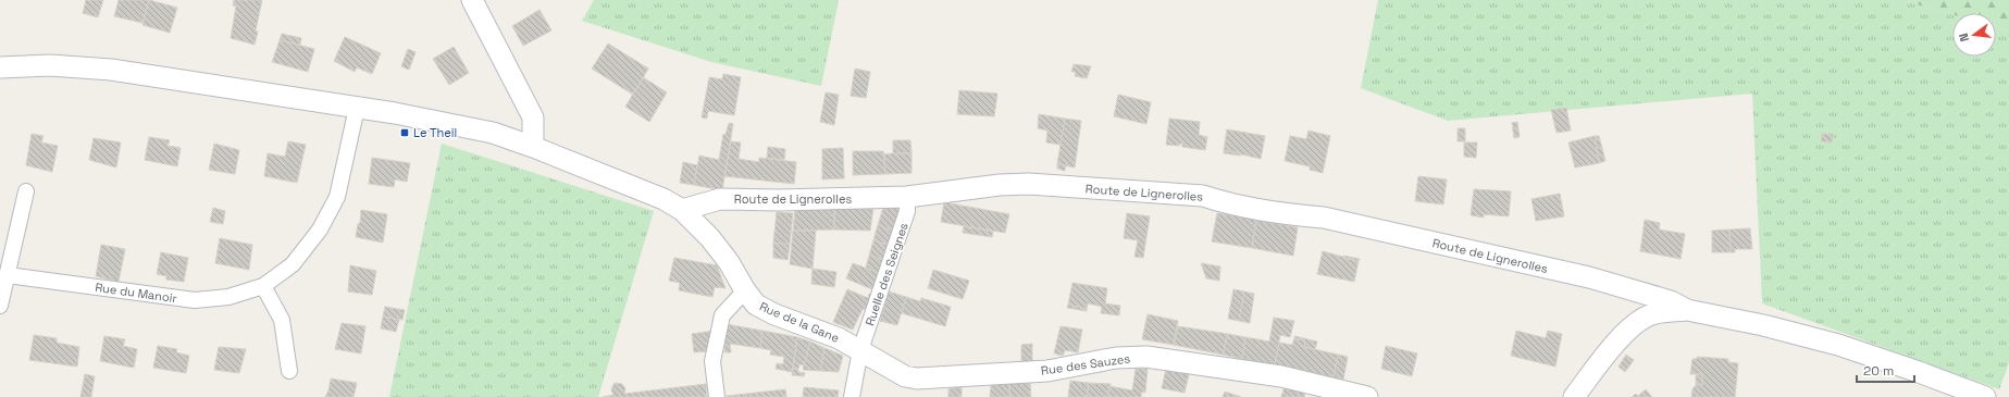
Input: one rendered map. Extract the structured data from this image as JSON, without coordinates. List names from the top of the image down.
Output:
{
  "streets": {
    "street": [
      "Route de Lignerolles",
      "Ruelle des Seignes",
      "Rue du Manoir",
      "Rue de la Gane",
      "Rue des Sauzes"
    ]
  },
  "crossings": [
    ["Route de Lignerolles", "Ruelle des Seignes"],
    ["Route de Lignerolles", "Rue de la Gane"],
    ["Ruelle des Seignes", "Rue de la Gane"],
    ["Ruelle des Seignes", "Rue des Sauzes"],
    ["Rue du Manoir", "Rue de la Gane"],
    ["Rue de la Gane", "Rue des Sauzes"]
  ],
  "places": {
    "transit": ["Le Theil"]
  },
  "scale_bar": "20 m",
  "north": "left"
}
